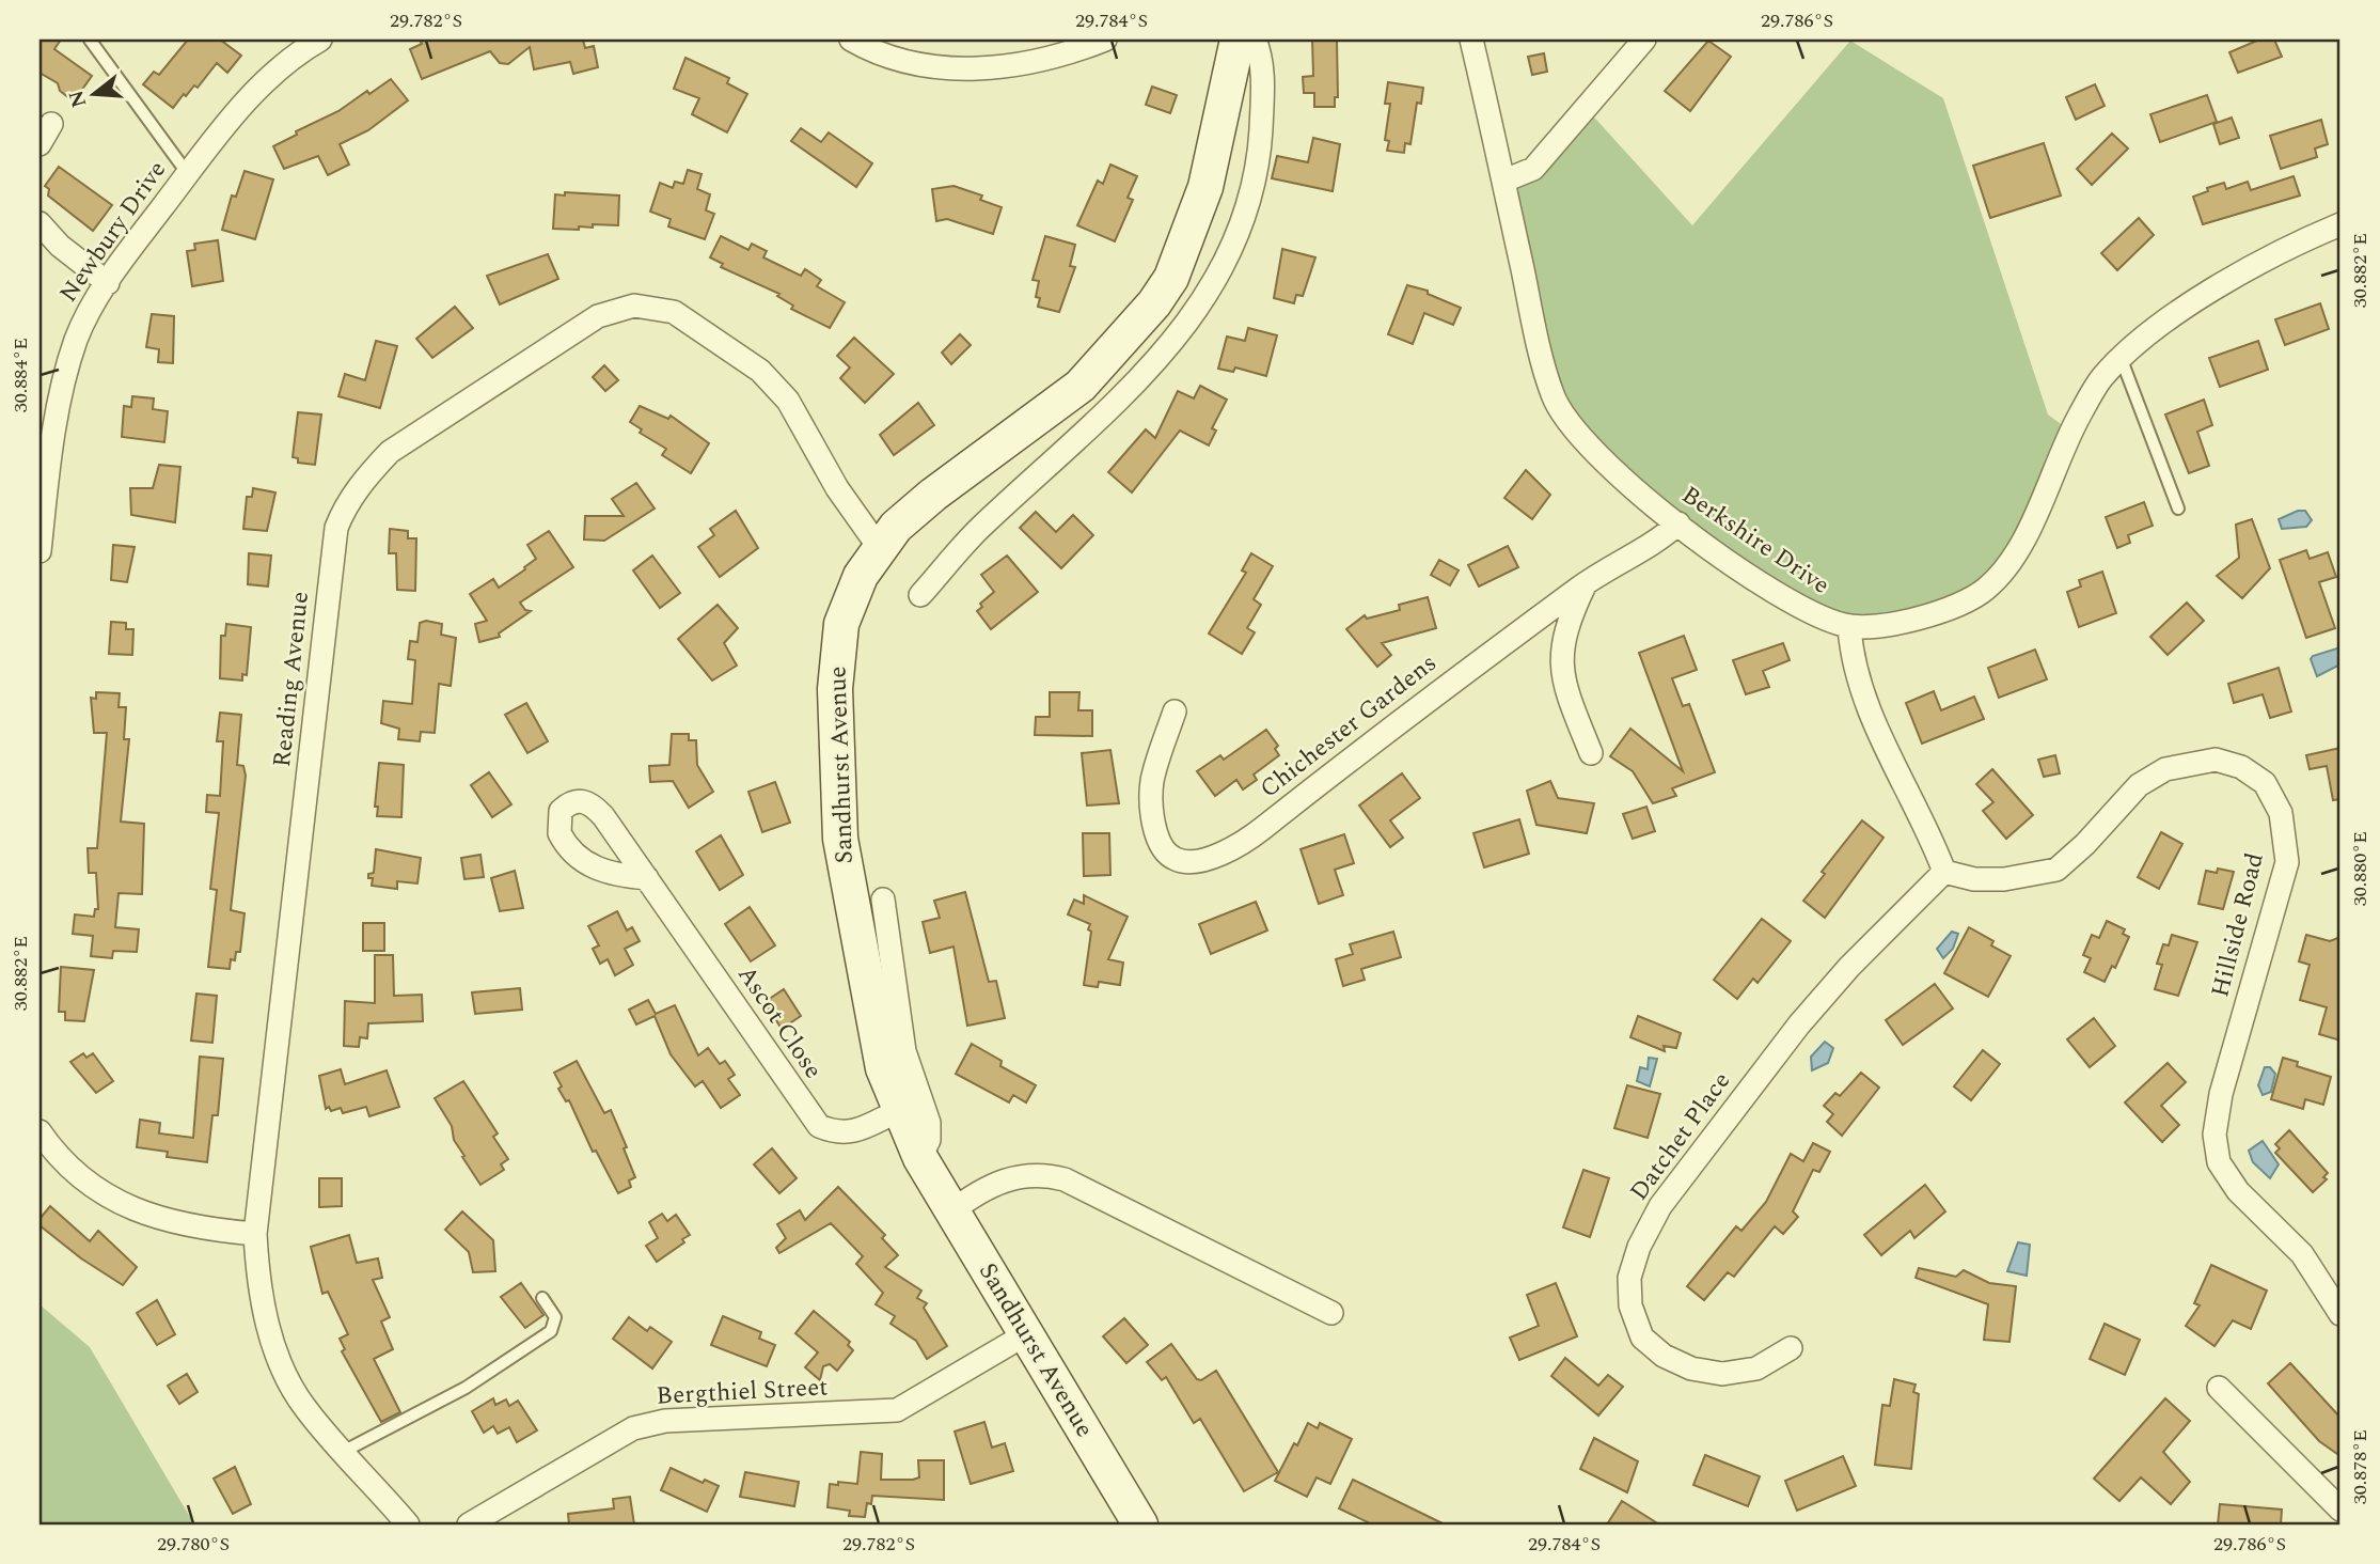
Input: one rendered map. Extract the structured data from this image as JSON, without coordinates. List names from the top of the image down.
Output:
{
  "streets": {
    "street": [
      "Newbury Drive",
      "Berkshire Drive",
      "Reading Avenue",
      "Chichester Gardens",
      "Sandhurst Avenue",
      "Hillside Road",
      "Ascot Close",
      "Datchet Place",
      "Bergthiel Street"
    ]
  },
  "crossings": [
    ["Berkshire Drive", "Chichester Gardens"],
    ["Reading Avenue", "Sandhurst Avenue"],
    ["Sandhurst Avenue", "Ascot Close"],
    ["Sandhurst Avenue", "Bergthiel Street"],
    ["Hillside Road", "Datchet Place"]
  ],
  "north": "left",
  "coordinates": [
    "29.782°S",
    "29.784°S",
    "29.786°S",
    "30.882°E",
    "30.884°E",
    "30.880°E",
    "30.878°E",
    "29.780°S"
  ]
}
